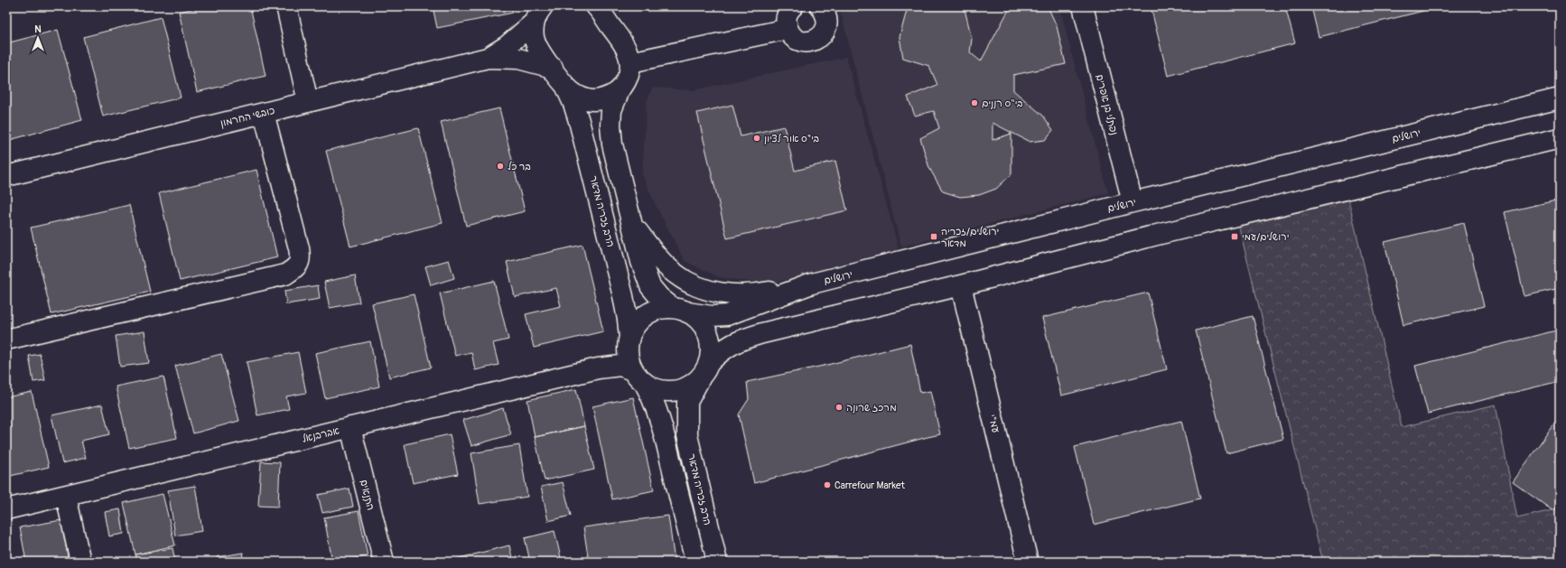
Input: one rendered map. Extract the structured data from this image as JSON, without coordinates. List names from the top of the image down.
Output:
{
  "streets": {
    "street": [
      "נפתלי בן אפרים",
      "כובשי החרמון",
      "ירושלים",
      "הרב זכריה מדאר",
      "עמ\"י",
      "אברבנאל",
      "התנאים"
    ]
  },
  "crossings": [
    ["נפתלי בן אפרים", "ירושלים"],
    ["ירושלים", "הרב זכריה מדאר"],
    ["ירושלים", "אברבנאל"],
    ["הרב זכריה מדאר", "אברבנאל"],
    ["אברבנאל", "התנאים"]
  ],
  "places": {
    "other": [
      "בי\"ס רננים",
      "בי\"ס אור לציון",
      "בר כל",
      "מרכז שרונה",
      "Carrefour Market"
    ],
    "transit": ["ירושלים/זכריה מדאר", "ירושלים/עמי"]
  },
  "north": "top"
}
